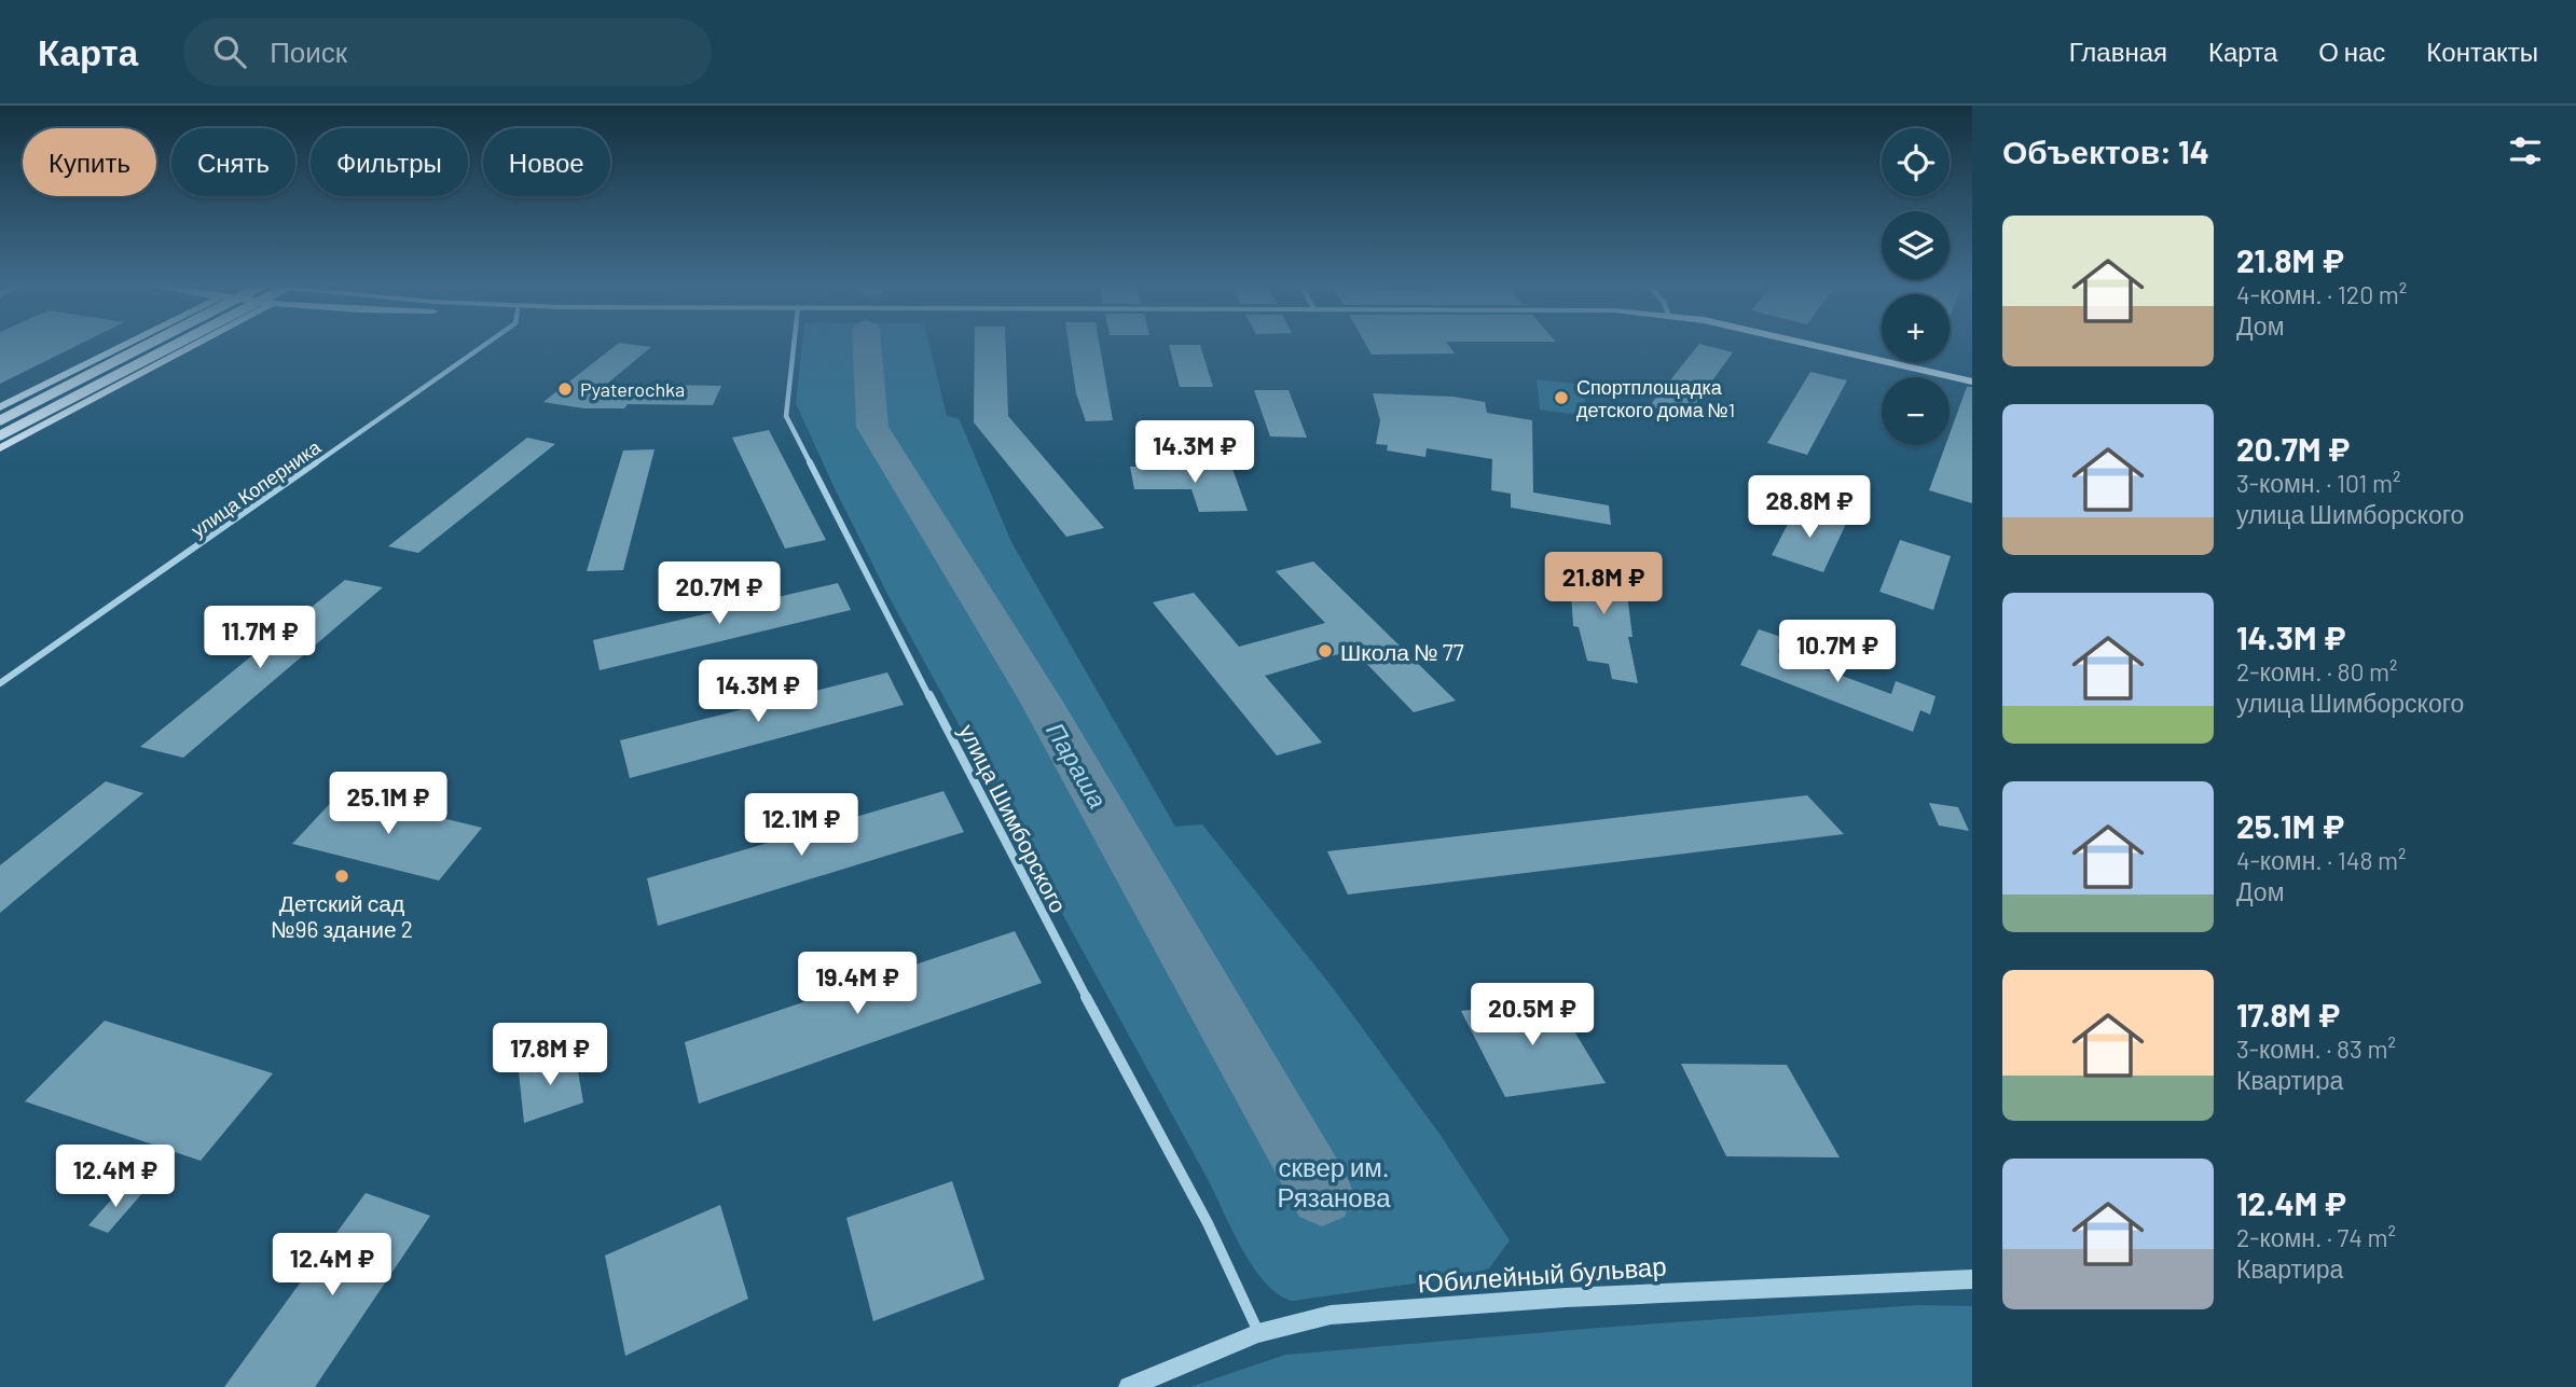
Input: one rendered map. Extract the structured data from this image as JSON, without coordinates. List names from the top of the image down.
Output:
{
  "streets": {
    "street": ["улица Коперника", "улица Шимборского", "Юбилейный бульвар"]
  },
  "crossings": [
    ["улица Шимборского", "Юбилейный бульвар"]
  ],
  "water": ["Параша"],
  "parks": ["сквер им. Рязанова"],
  "places": [
    "Pyaterochka",
    "Спортплощадка детского дома №1",
    "Школа № 77",
    "Детский сад №96 здание 2"
  ],
  "page": {
    "header": "Карта",
    "search": "Поиск",
    "nav": [
      "Главная",
      "Карта",
      "О нас",
      "Контакты"
    ],
    "heading": "Объектов: 14",
    "map_buttons": ["+", "−"],
    "chip": [
      "Купить",
      "Снять",
      "Фильтры",
      "Новое"
    ],
    "list": [
      {
        "name": "21.8M ₽",
        "note": "4-комн. · 120 m² · Дом"
      },
      {
        "name": "20.7M ₽",
        "note": "3-комн. · 101 m² · улица Шимборского"
      },
      {
        "name": "14.3M ₽",
        "note": "2-комн. · 80 m² · улица Шимборского"
      },
      {
        "name": "25.1M ₽",
        "note": "4-комн. · 148 m² · Дом"
      },
      {
        "name": "17.8M ₽",
        "note": "3-комн. · 83 m² · Квартира"
      },
      {
        "name": "12.4M ₽",
        "note": "2-комн. · 74 m² · Квартира"
      }
    ],
    "price": [
      "14.3M ₽",
      "28.8M ₽",
      "21.8M ₽",
      "20.7M ₽",
      "11.7M ₽",
      "10.7M ₽",
      "14.3M ₽",
      "25.1M ₽",
      "12.1M ₽",
      "19.4M ₽",
      "20.5M ₽",
      "17.8M ₽",
      "12.4M ₽",
      "12.4M ₽"
    ]
  }
}
